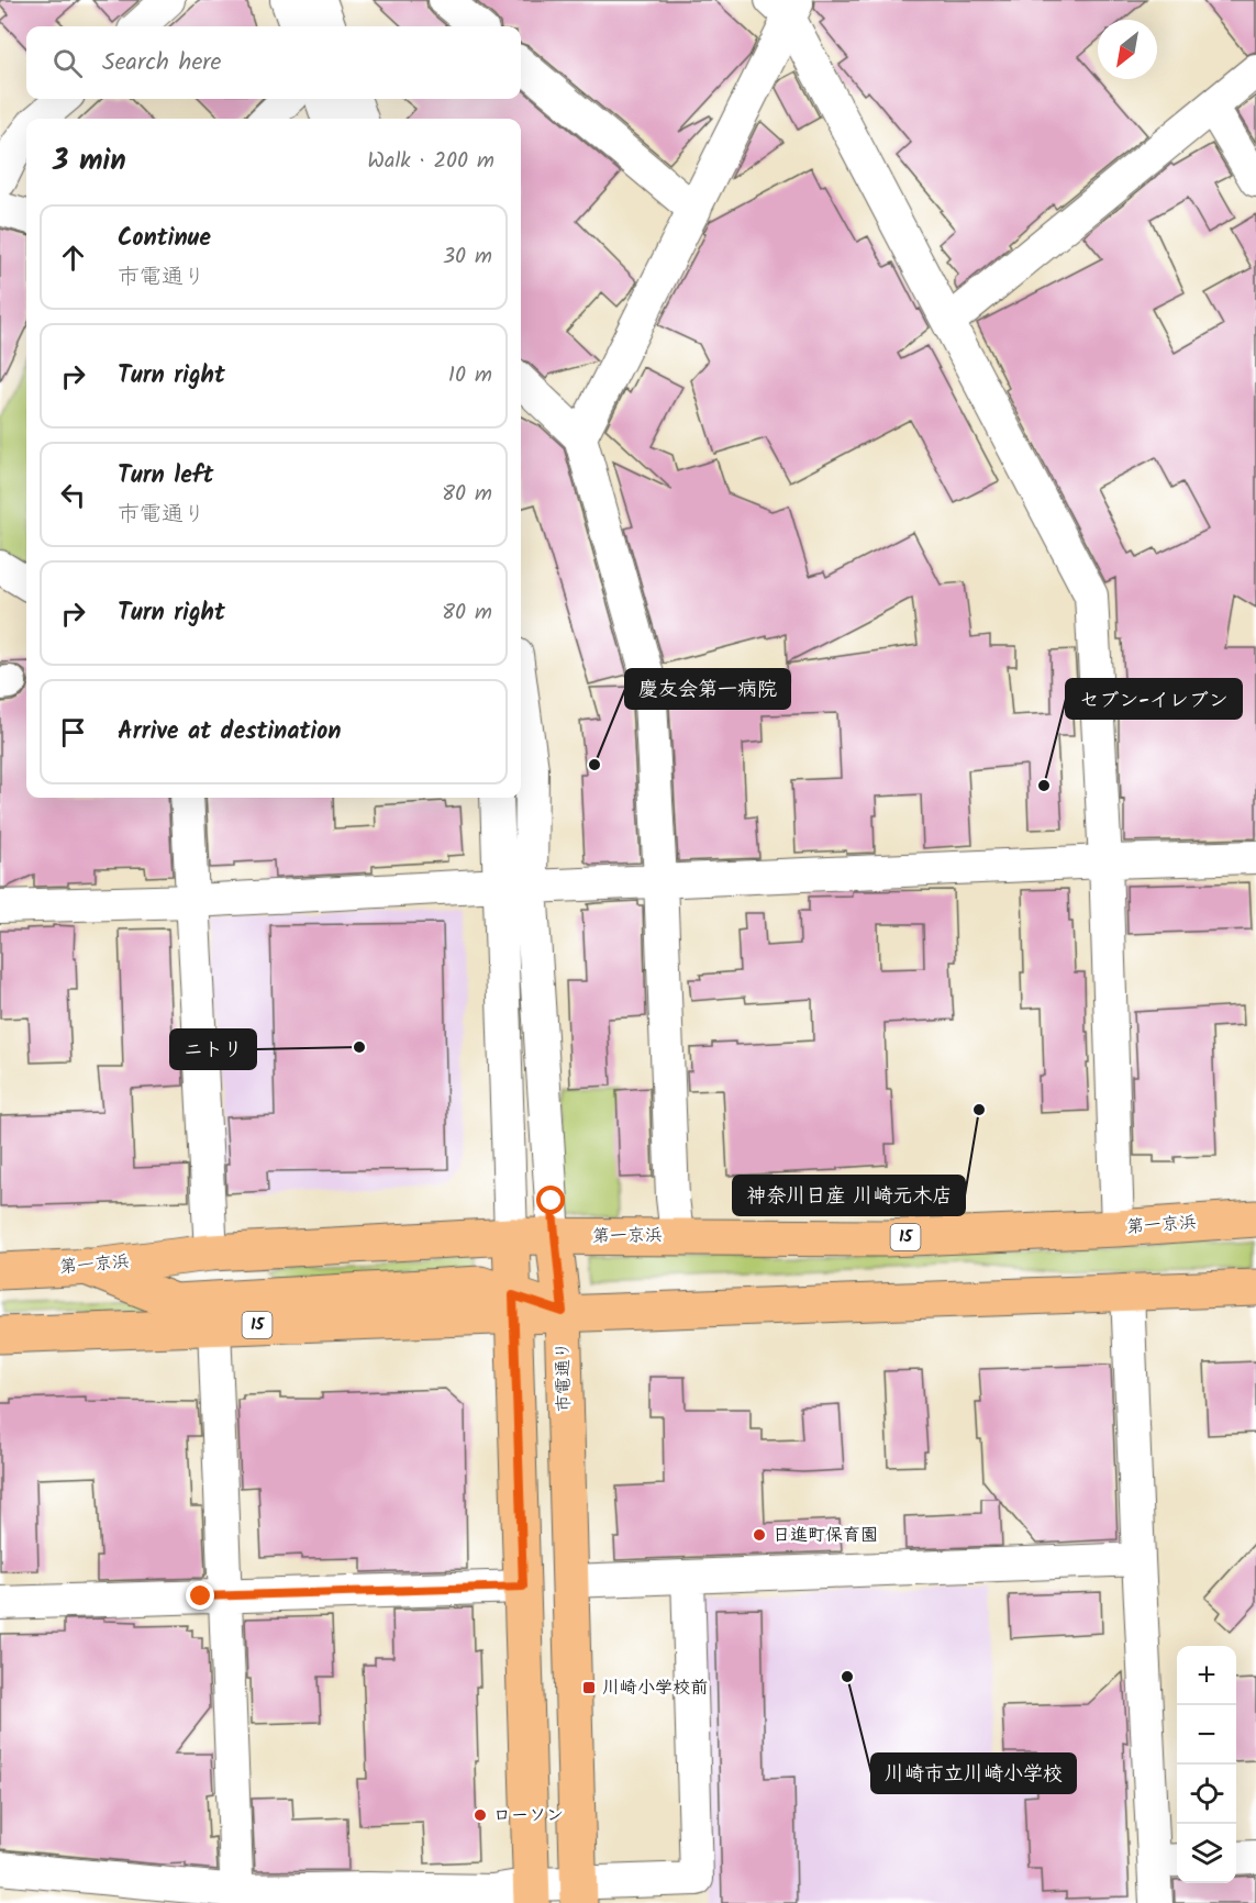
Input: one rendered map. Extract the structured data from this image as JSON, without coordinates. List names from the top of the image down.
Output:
{
  "streets": {
    "main road": ["第一京浜", "15", "市電通り"]
  },
  "crossings": [
    ["第一京浜", "市電通り"],
    ["15", "市電通り"]
  ],
  "places": {
    "other": [
      "慶友会第一病院",
      "セブン-イレブン",
      "ニトリ",
      "神奈川日産 川崎元木店",
      "日進町保育園",
      "川崎市立川崎小学校",
      "ローソン"
    ],
    "transit": ["川崎小学校前"]
  },
  "north": "bottom left",
  "page": {
    "search": "Search here",
    "heading": ["3 min", "Walk · 200 m"],
    "list": [
      ["Continue", "市電通り", "30 m"],
      ["Turn right", "10 m"],
      ["Turn left", "市電通り", "80 m"],
      ["Turn right", "80 m"],
      "Arrive at destination"
    ],
    "map_buttons": ["+", "−"]
  }
}
